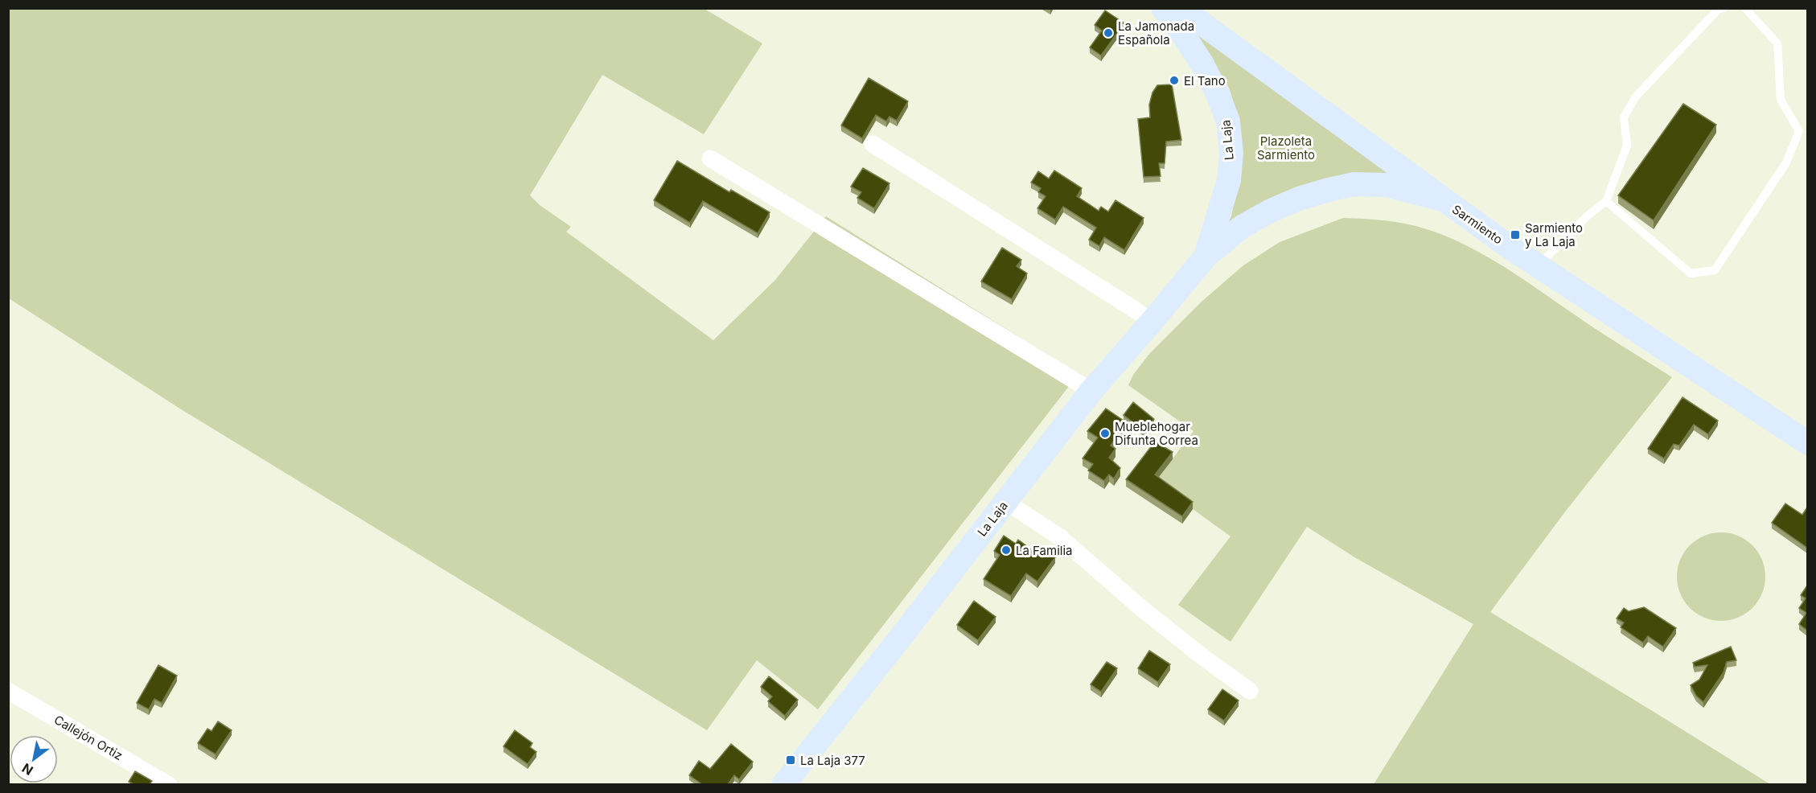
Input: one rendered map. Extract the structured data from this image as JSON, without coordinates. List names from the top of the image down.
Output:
{
  "streets": {
    "main road": ["La Laja", "Sarmiento"],
    "street": ["Callejón Ortiz"]
  },
  "crossings": [
    ["La Laja", "Sarmiento"]
  ],
  "parks": ["Plazoleta Sarmiento"],
  "places": {
    "other": [
      "La Jamonada Española",
      "El Tano",
      "Mueblehogar Difunta Correa",
      "La Familia"
    ],
    "transit": ["Sarmiento y La Laja", "La Laja 377"]
  },
  "north": "bottom left"
}
